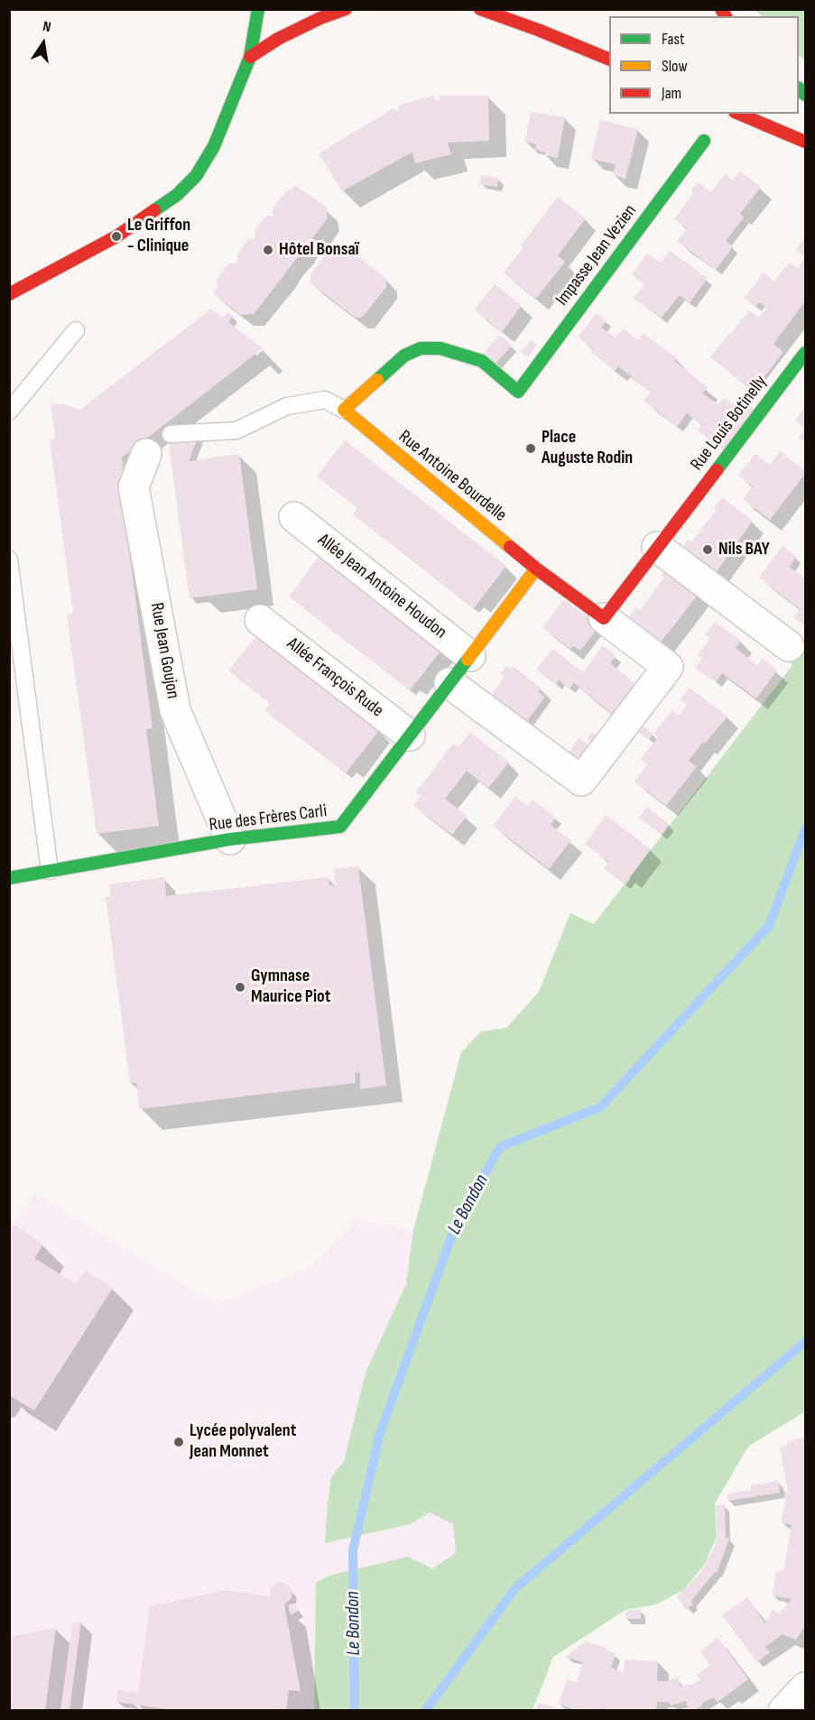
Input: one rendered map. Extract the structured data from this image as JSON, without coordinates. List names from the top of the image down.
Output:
{
  "streets": {
    "main road": [
      "Impasse Jean Vezien",
      "Rue Louis Botinelly",
      "Rue Antoine Bourdelle",
      "Rue des Frères Carli"
    ],
    "street": ["Allée Jean Antoine Houdon", "Rue Jean Goujon", "Allée François Rude"]
  },
  "crossings": [
    ["Impasse Jean Vezien", "Rue Antoine Bourdelle"],
    ["Rue Antoine Bourdelle", "Rue des Frères Carli"],
    ["Allée Jean Antoine Houdon", "Rue des Frères Carli"],
    ["Rue Jean Goujon", "Rue des Frères Carli"],
    ["Allée François Rude", "Rue des Frères Carli"]
  ],
  "water": ["Le Bondon"],
  "places": [
    "Le Griffon - Clinique",
    "Hôtel Bonsaï",
    "Place Auguste Rodin",
    "Nils BAY",
    "Gymnase Maurice Piot",
    "Lycée polyvalent Jean Monnet"
  ],
  "legend": ["Fast", "Slow", "Jam"],
  "north": "top"
}
